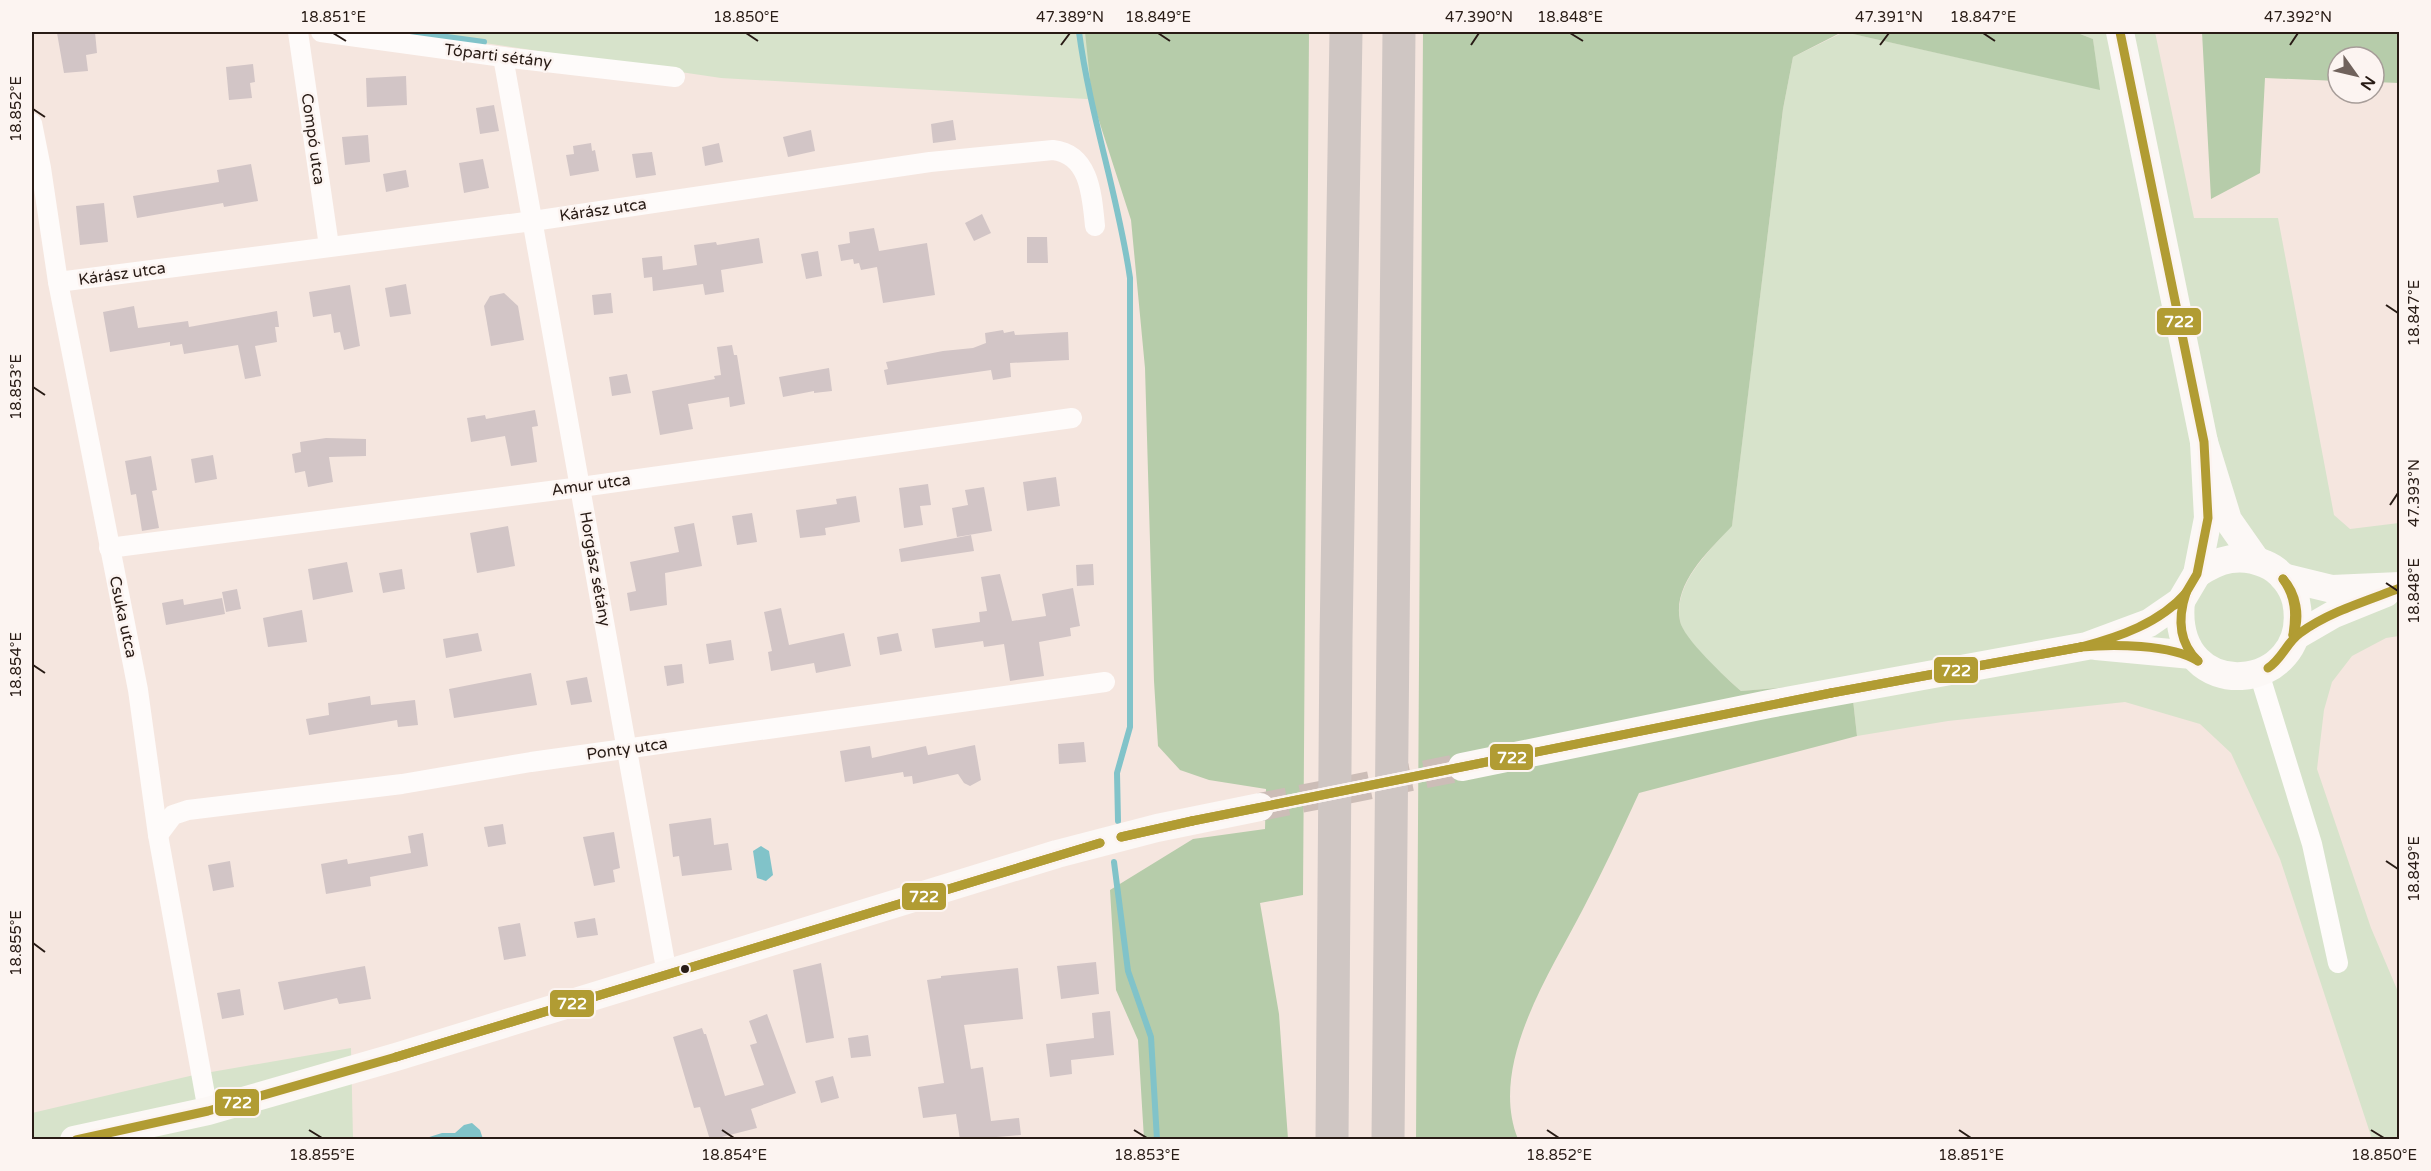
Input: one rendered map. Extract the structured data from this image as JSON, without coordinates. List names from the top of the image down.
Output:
{
  "streets": {
    "street": [
      "Tóparti sétány",
      "Compó utca",
      "Kárász utca",
      "Amur utca",
      "Horgász sétány",
      "Csuka utca",
      "Ponty utca"
    ]
  },
  "crossings": [
    ["Tóparti sétány", "Horgász sétány"],
    ["Compó utca", "Kárász utca"],
    ["Kárász utca", "Horgász sétány"],
    ["Kárász utca", "Csuka utca"],
    ["Amur utca", "Horgász sétány"],
    ["Amur utca", "Csuka utca"],
    ["Horgász sétány", "Ponty utca"],
    ["Csuka utca", "Ponty utca"]
  ],
  "lines": ["transit line 722"],
  "north": "bottom right",
  "coordinates": [
    "18.851°E",
    "18.850°E",
    "47.389°N",
    "18.849°E",
    "47.390°N",
    "18.848°E",
    "47.391°N",
    "18.847°E",
    "47.392°N",
    "18.852°E",
    "18.853°E",
    "47.393°N",
    "18.854°E",
    "18.855°E"
  ]
}
